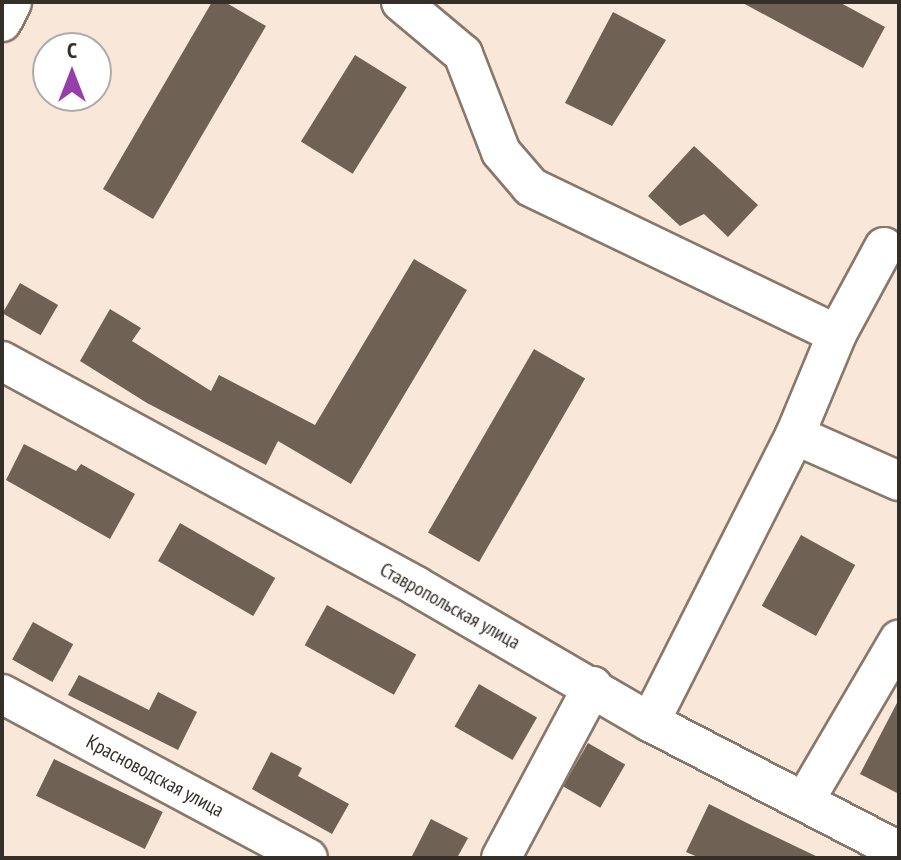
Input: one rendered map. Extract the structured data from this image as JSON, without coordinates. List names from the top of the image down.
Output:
{
  "streets": {
    "street": ["Ставропольская улица", "Красноводская улица"]
  },
  "north": "top"
}
